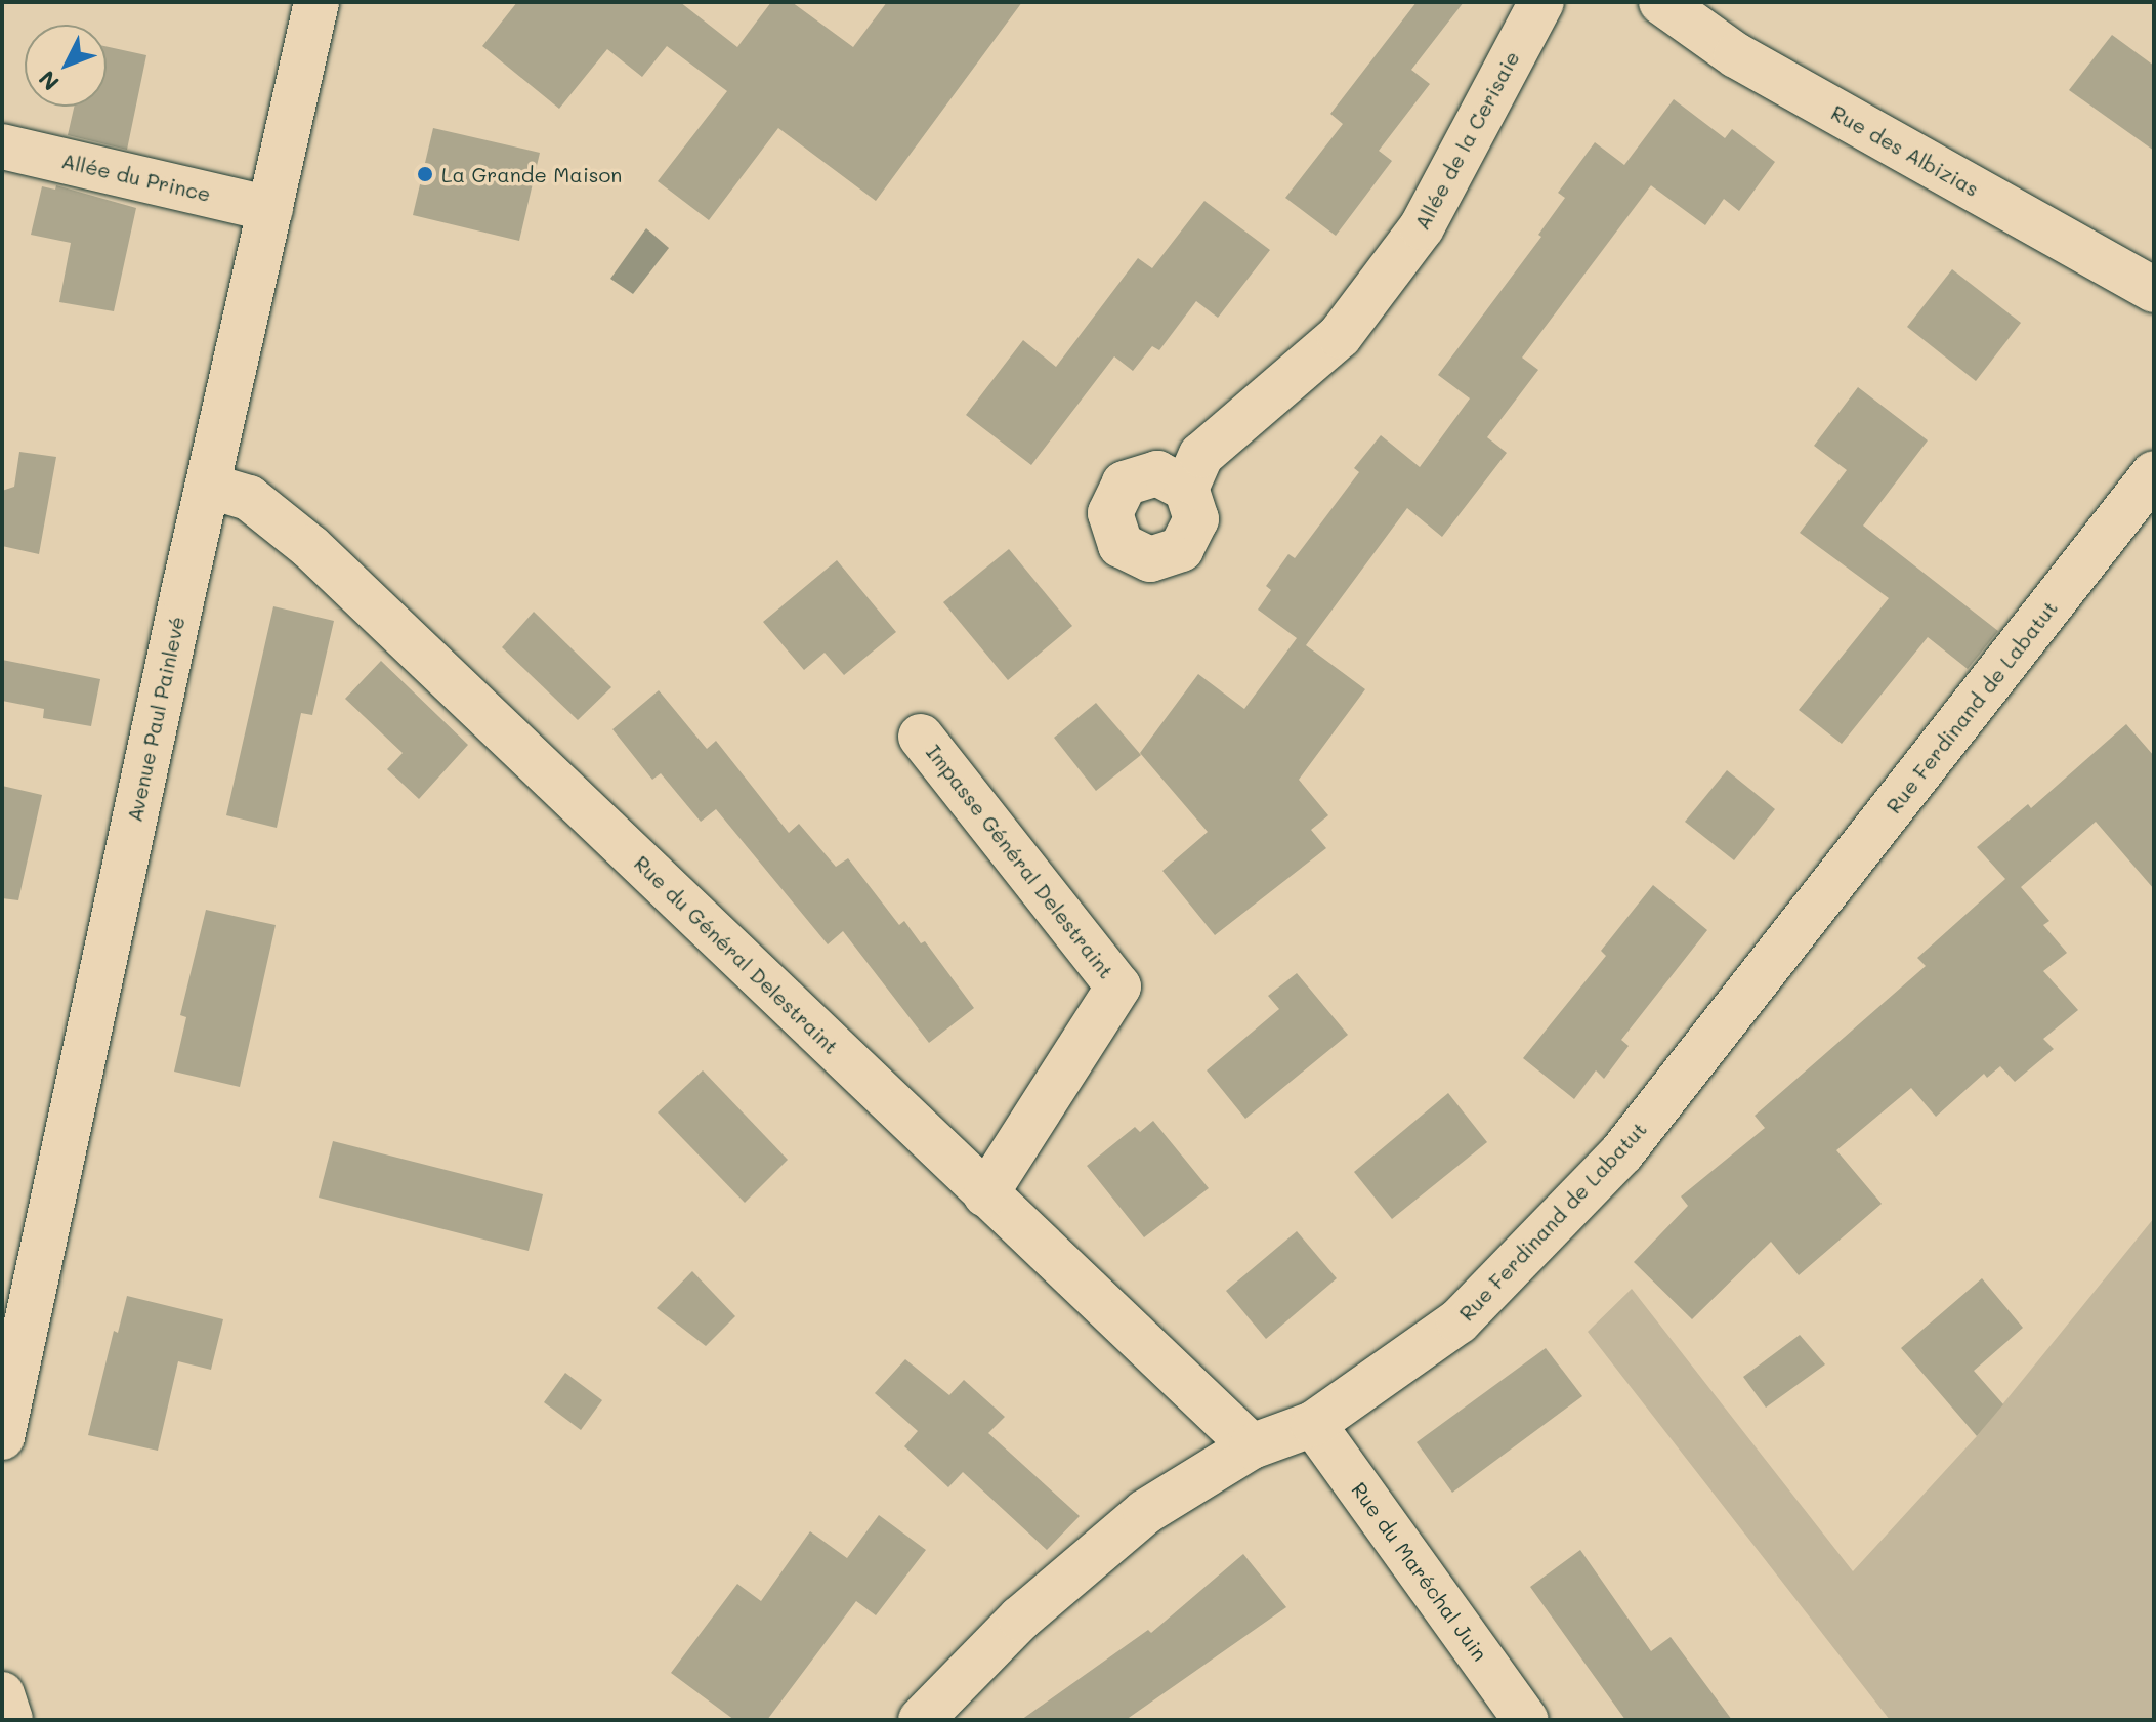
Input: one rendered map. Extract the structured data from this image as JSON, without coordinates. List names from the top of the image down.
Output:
{
  "streets": {
    "street": [
      "Allée de la Cerisaie",
      "Rue des Albizias",
      "Allée du Prince",
      "Rue Ferdinand de Labatut",
      "Avenue Paul Painlevé",
      "Impasse Général Delestraint",
      "Rue du Général Delestraint",
      "Rue du Maréchal Juin"
    ]
  },
  "crossings": [
    ["Allée du Prince", "Avenue Paul Painlevé"],
    ["Rue Ferdinand de Labatut", "Rue du Général Delestraint"],
    ["Rue Ferdinand de Labatut", "Rue du Maréchal Juin"],
    ["Avenue Paul Painlevé", "Rue du Général Delestraint"],
    ["Impasse Général Delestraint", "Rue du Général Delestraint"]
  ],
  "places": ["La Grande Maison"],
  "north": "bottom left"
}
